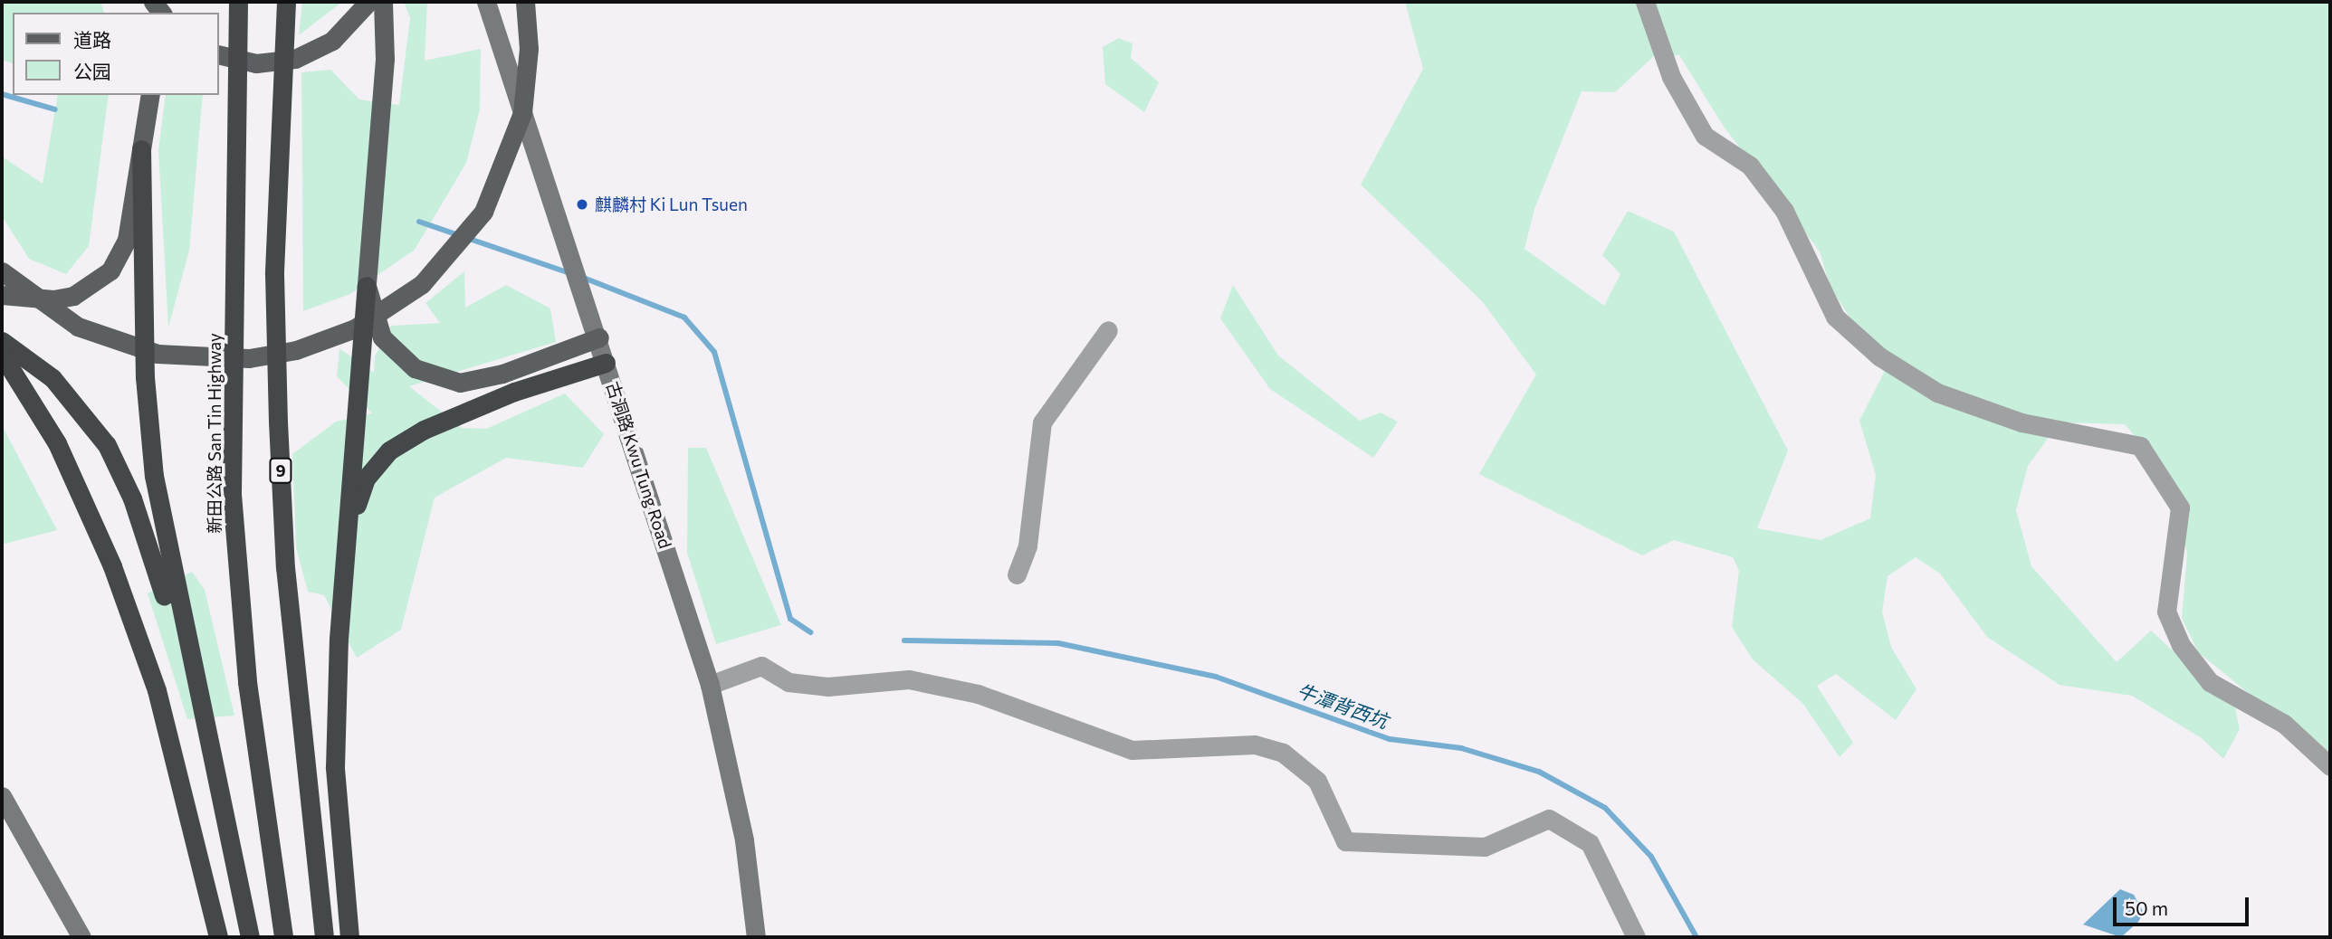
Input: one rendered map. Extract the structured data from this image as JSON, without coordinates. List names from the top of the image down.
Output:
{
  "streets": {
    "highway": ["新田公路 San Tin Highway", "9"],
    "street": ["古洞路 Kwu Tung Road"]
  },
  "water": ["牛潭背西坑"],
  "places": ["麒麟村 Ki Lun Tsuen"],
  "legend": ["道路", "公园"],
  "scale_bar": "50 m"
}
